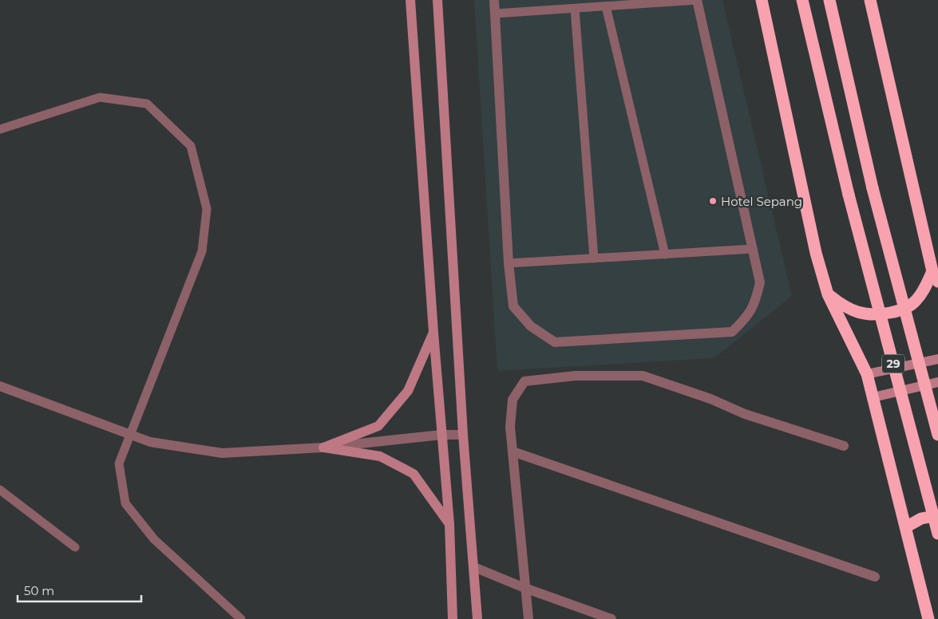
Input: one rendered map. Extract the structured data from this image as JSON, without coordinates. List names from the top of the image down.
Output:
{
  "streets": {
    "highway": ["29"]
  },
  "places": ["Hotel Sepang"],
  "scale_bar": "50 m"
}
